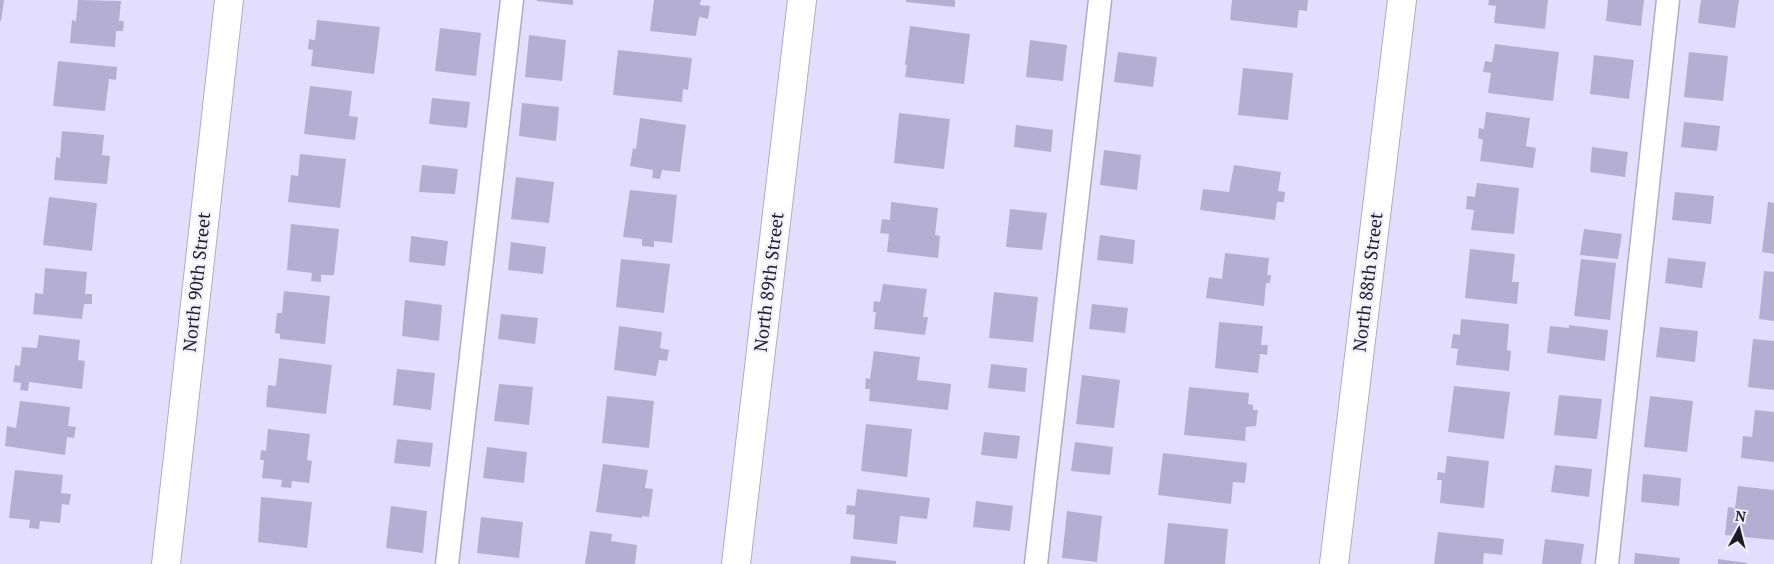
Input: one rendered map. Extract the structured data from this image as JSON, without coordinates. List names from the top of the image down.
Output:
{
  "streets": {
    "street": ["North 90th Street", "North 89th Street", "North 88th Street"]
  },
  "north": "top"
}
